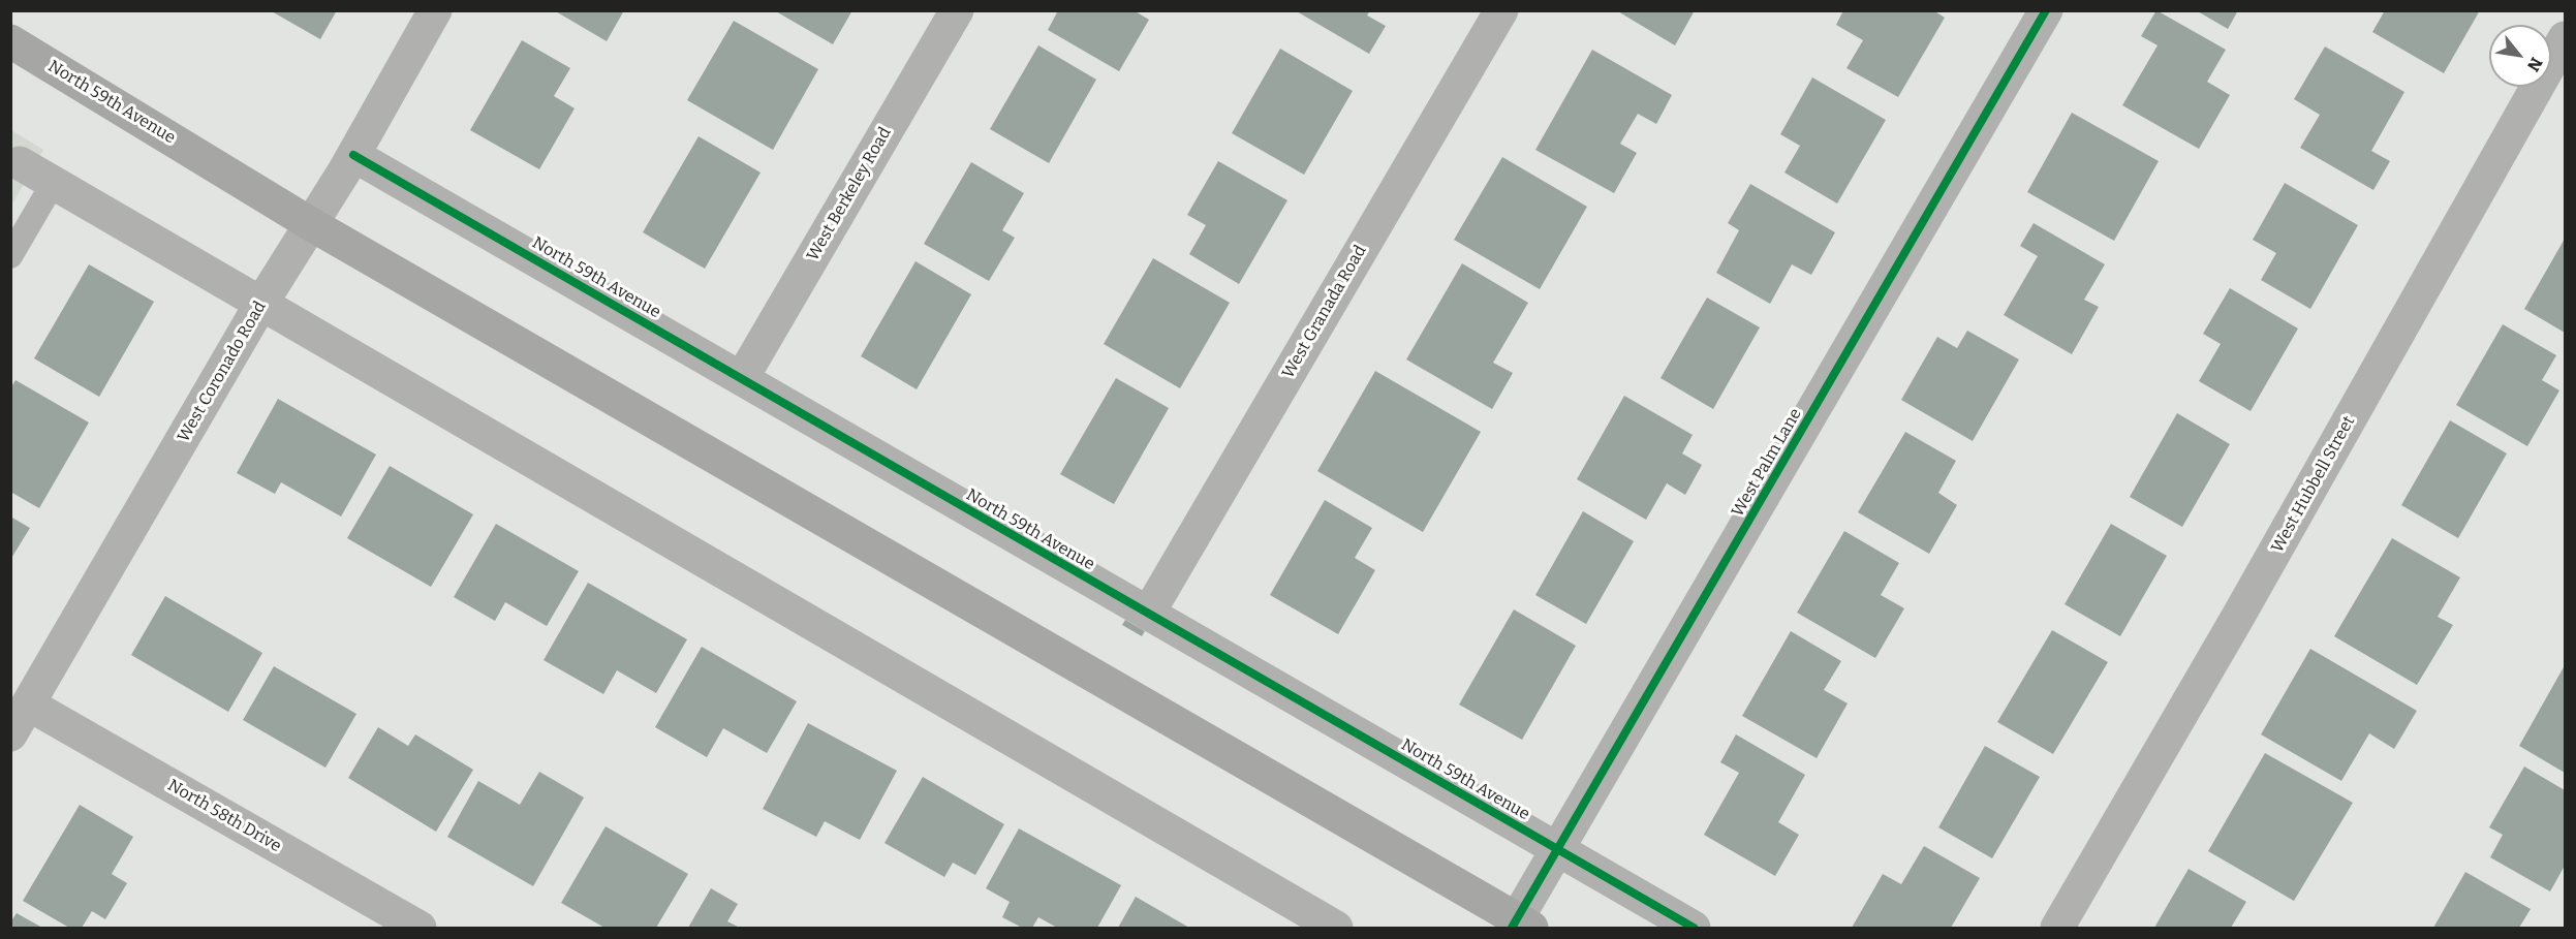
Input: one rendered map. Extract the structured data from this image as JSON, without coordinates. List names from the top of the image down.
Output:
{
  "streets": {
    "main road": ["North 59th Avenue"],
    "street": [
      "West Berkeley Road",
      "West Granada Road",
      "West Coronado Road",
      "West Palm Lane",
      "West Hubbell Street",
      "North 58th Drive"
    ]
  },
  "crossings": [
    ["North 59th Avenue", "West Berkeley Road"],
    ["North 59th Avenue", "West Granada Road"],
    ["North 59th Avenue", "West Coronado Road"],
    ["North 59th Avenue", "West Palm Lane"],
    ["West Coronado Road", "North 58th Drive"]
  ],
  "north": "bottom right"
}
